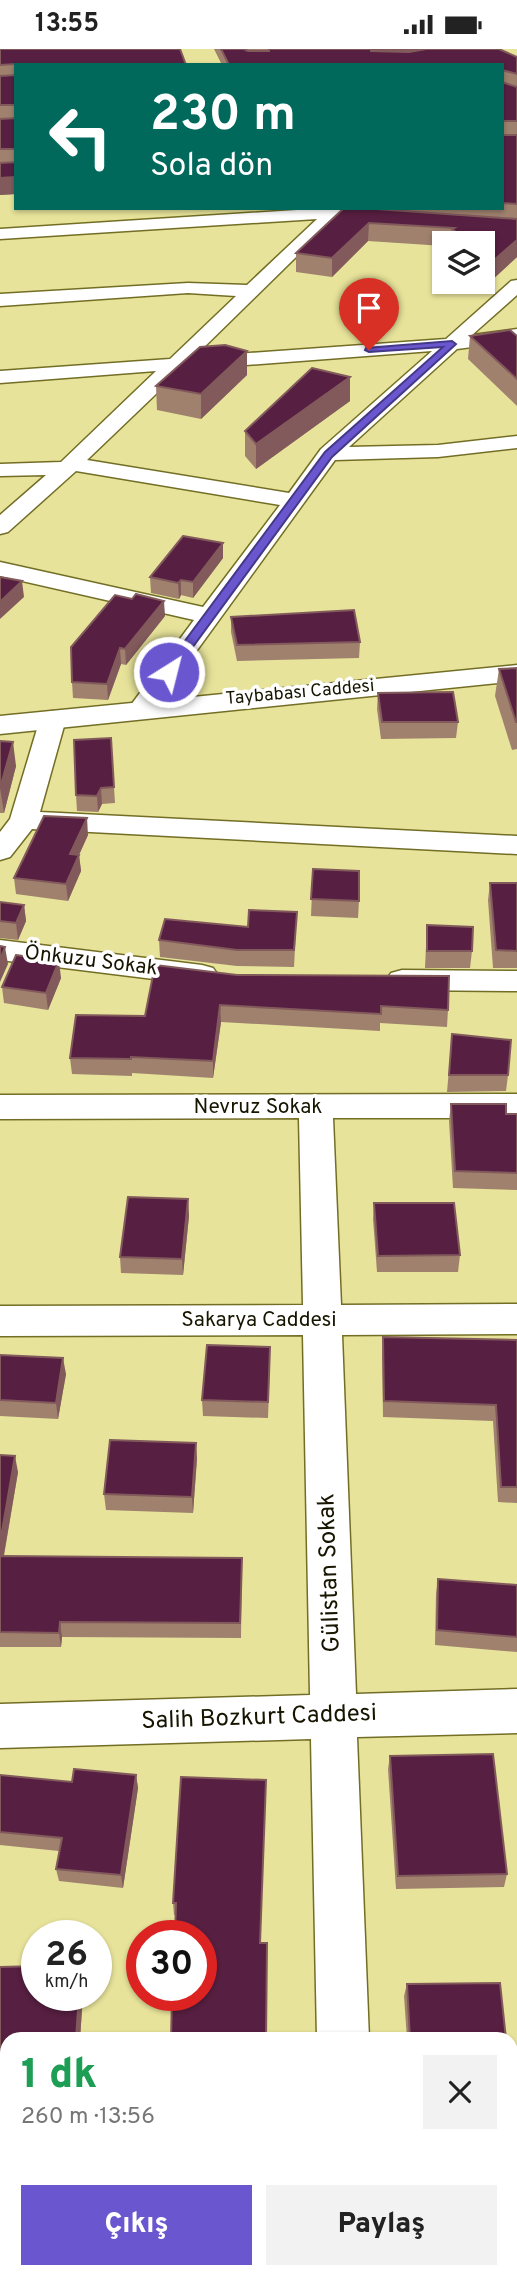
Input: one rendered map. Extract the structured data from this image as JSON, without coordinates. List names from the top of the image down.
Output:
{
  "streets": {
    "street": [
      "Taybabası Caddesi",
      "Önkuzu Sokak",
      "Nevruz Sokak",
      "Sakarya Caddesi",
      "Gülistan Sokak",
      "Salih Bozkurt Caddesi"
    ]
  },
  "crossings": [
    ["Nevruz Sokak", "Gülistan Sokak"],
    ["Sakarya Caddesi", "Gülistan Sokak"],
    ["Gülistan Sokak", "Salih Bozkurt Caddesi"]
  ],
  "page": {
    "status": "13:55",
    "turn": ["230 m", "Sola dön"],
    "speed": "26 km/h",
    "limit": "30",
    "heading": ["1 dk", "260 m · 13:56"],
    "buttons": ["Çıkış", "Paylaş"]
  }
}
